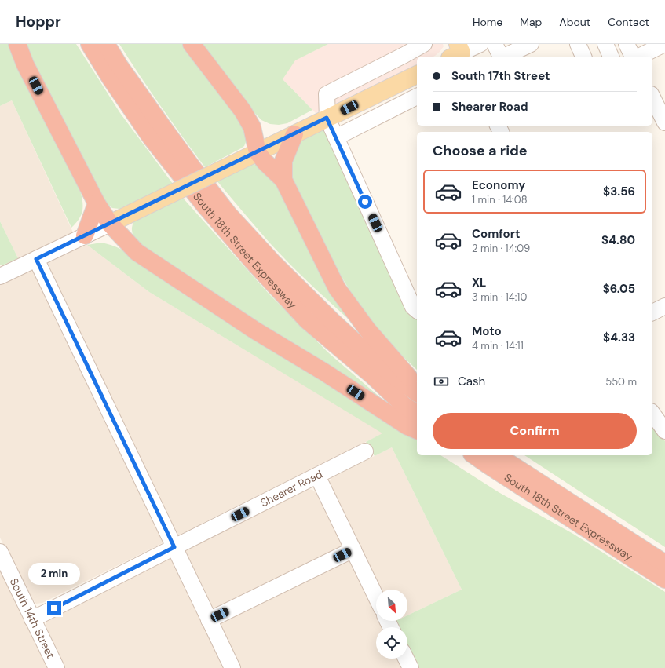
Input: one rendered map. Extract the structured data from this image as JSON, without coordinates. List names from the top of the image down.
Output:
{
  "streets": {
    "highway": ["South 18th Street Expressway"],
    "street": ["Shearer Road", "South 14th Street"]
  },
  "crossings": [
    ["Shearer Road", "South 14th Street"]
  ],
  "north": "bottom right",
  "page": {
    "header": "Hoppr",
    "nav": [
      "Home",
      "Map",
      "About",
      "Contact"
    ],
    "banner": ["South 17th Street", "Shearer Road"],
    "heading": "Choose a ride",
    "list": [
      {
        "name": "Economy",
        "note": "1 min · 14:08",
        "value": "$3.56"
      },
      {
        "name": "Comfort",
        "note": "2 min · 14:09",
        "value": "$4.80"
      },
      {
        "name": "XL",
        "note": "3 min · 14:10",
        "value": "$6.05"
      },
      {
        "name": "Moto",
        "note": "4 min · 14:11",
        "value": "$4.33"
      }
    ],
    "pay": ["Cash", "550 m"],
    "buttons": "Confirm",
    "bubble": "2 min"
  }
}
